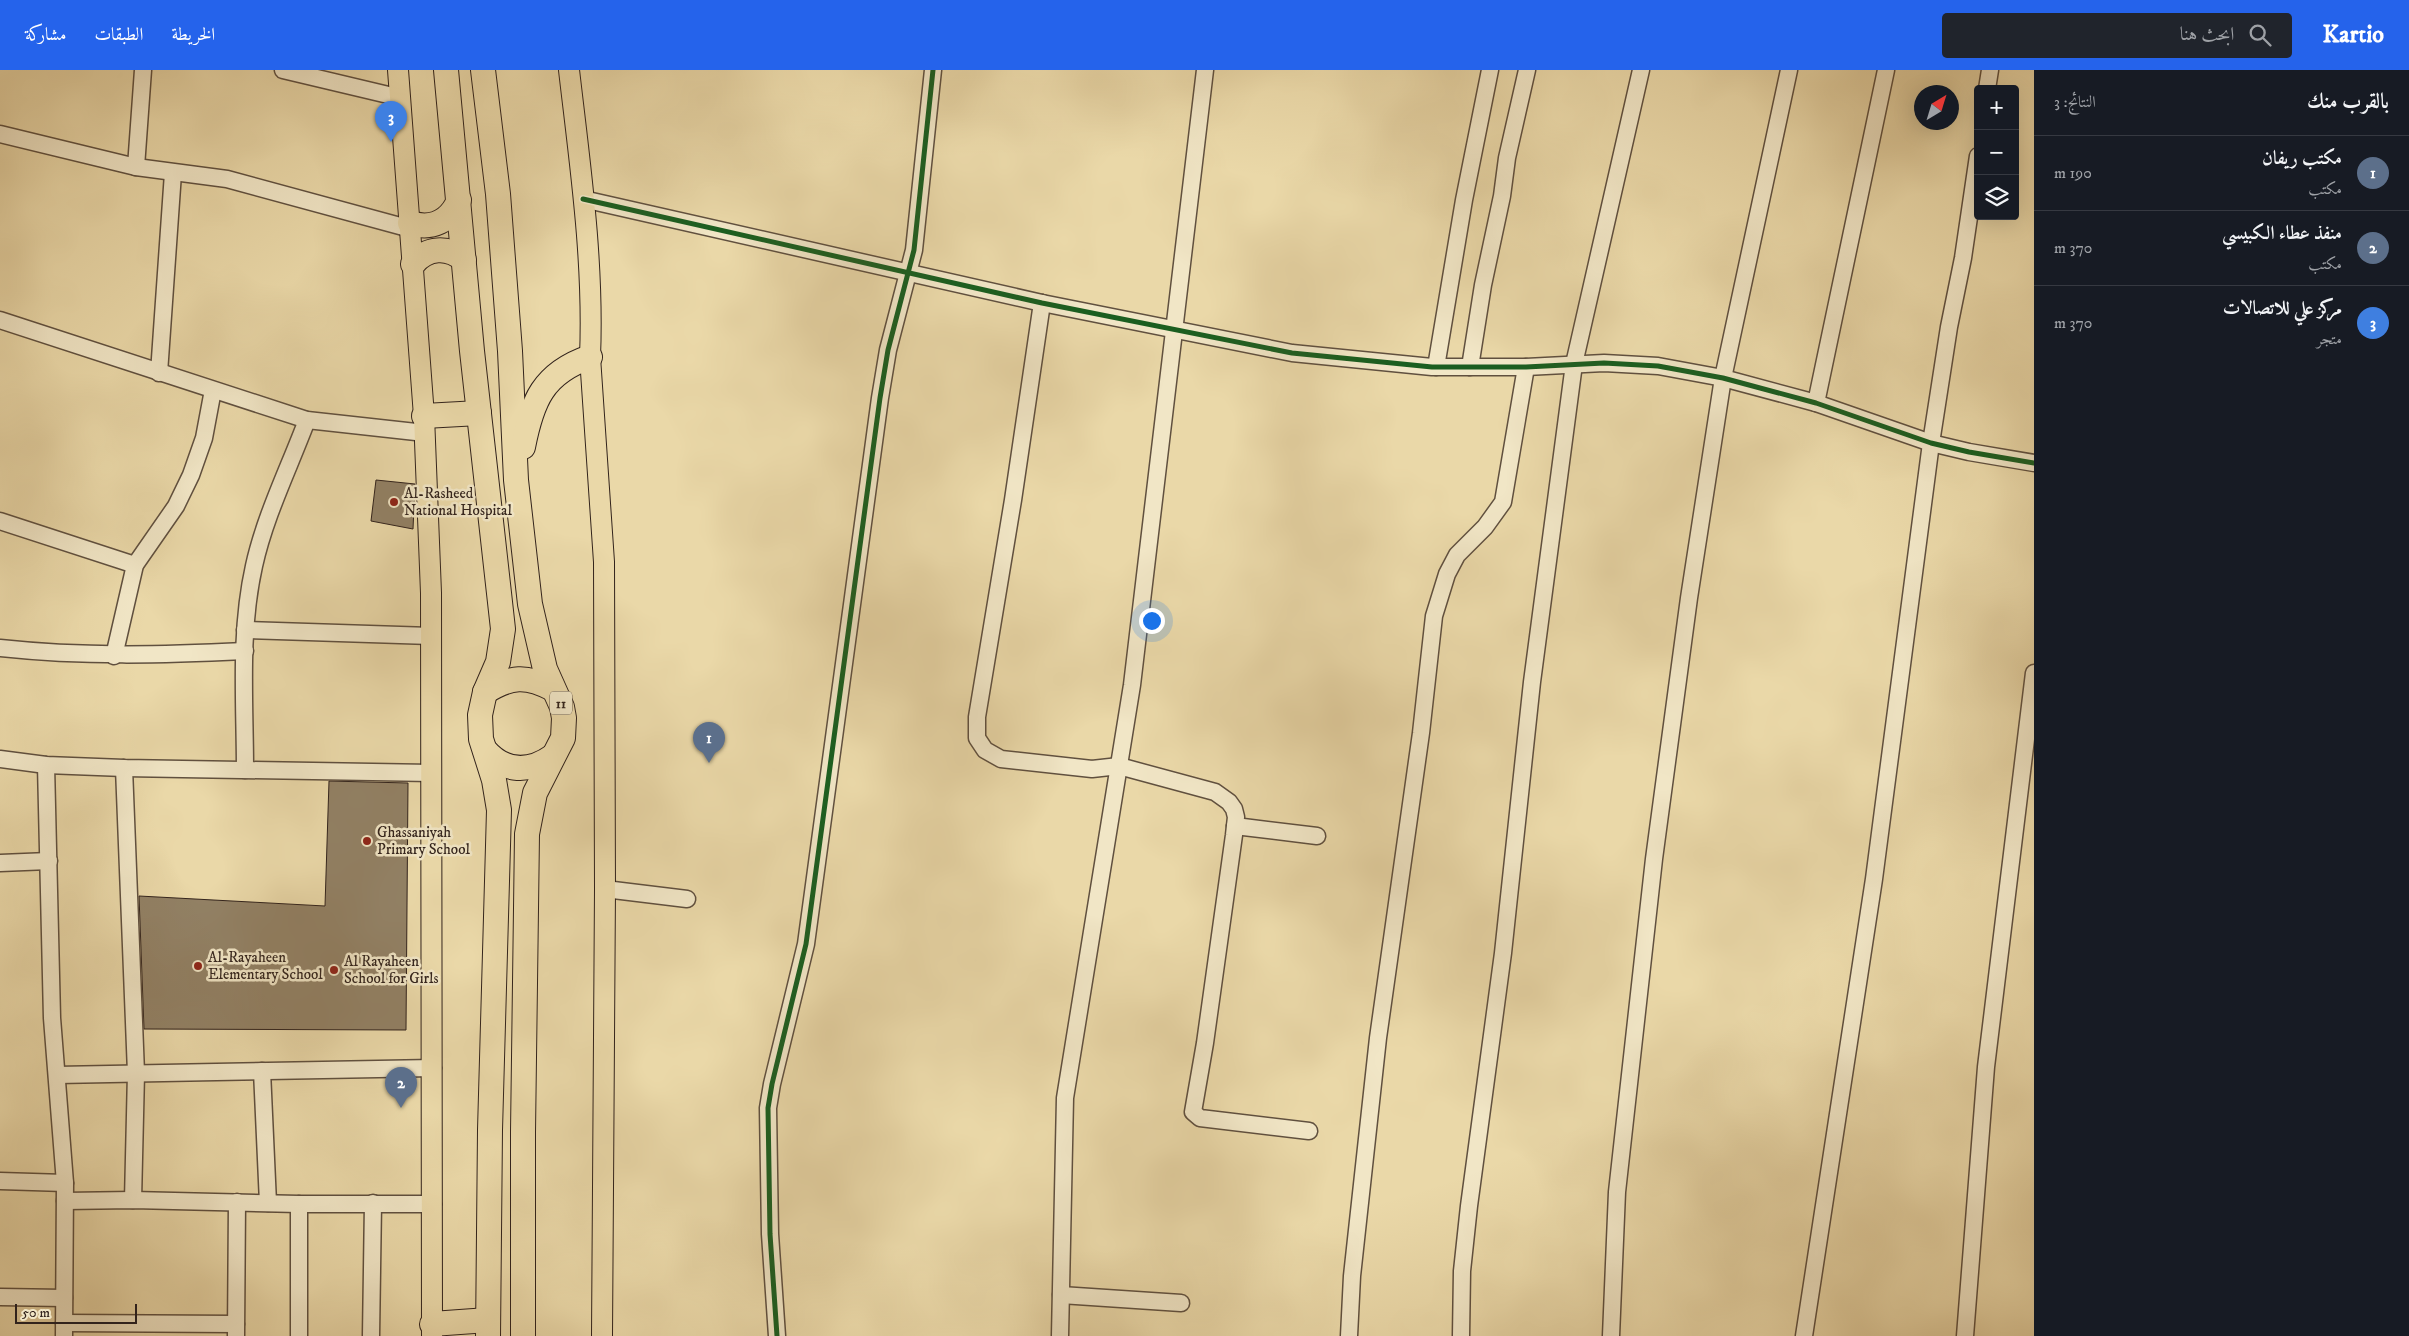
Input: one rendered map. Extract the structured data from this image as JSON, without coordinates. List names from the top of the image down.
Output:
{
  "streets": {
    "highway": ["11"]
  },
  "places": [
    "Al-Rasheed National Hospital",
    "Ghassaniyah Primary School",
    "Al-Rayaheen Elementary School",
    "Al Rayaheen School for Girls"
  ],
  "scale_bar": "50 m",
  "north": "top right",
  "page": {
    "header": "Kartio",
    "search": "ابحث هنا",
    "nav": ["الخريطة", "الطبقات", "مشاركة"],
    "heading": ["بالقرب منك", "النتائج: 3"],
    "map_buttons": ["+", "−"],
    "pins": ["3", "1", "2"],
    "list": [
      {
        "mark": "1",
        "name": "مكتب ريفان",
        "note": "مكتب",
        "value": "190 m"
      },
      {
        "mark": "2",
        "name": "منفذ عطاء الكبيسي",
        "note": "مكتب",
        "value": "370 m"
      },
      {
        "mark": "3",
        "name": "مركز علي للاتصالات",
        "note": "متجر",
        "value": "370 m"
      }
    ],
    "scale": "50 m"
  }
}
